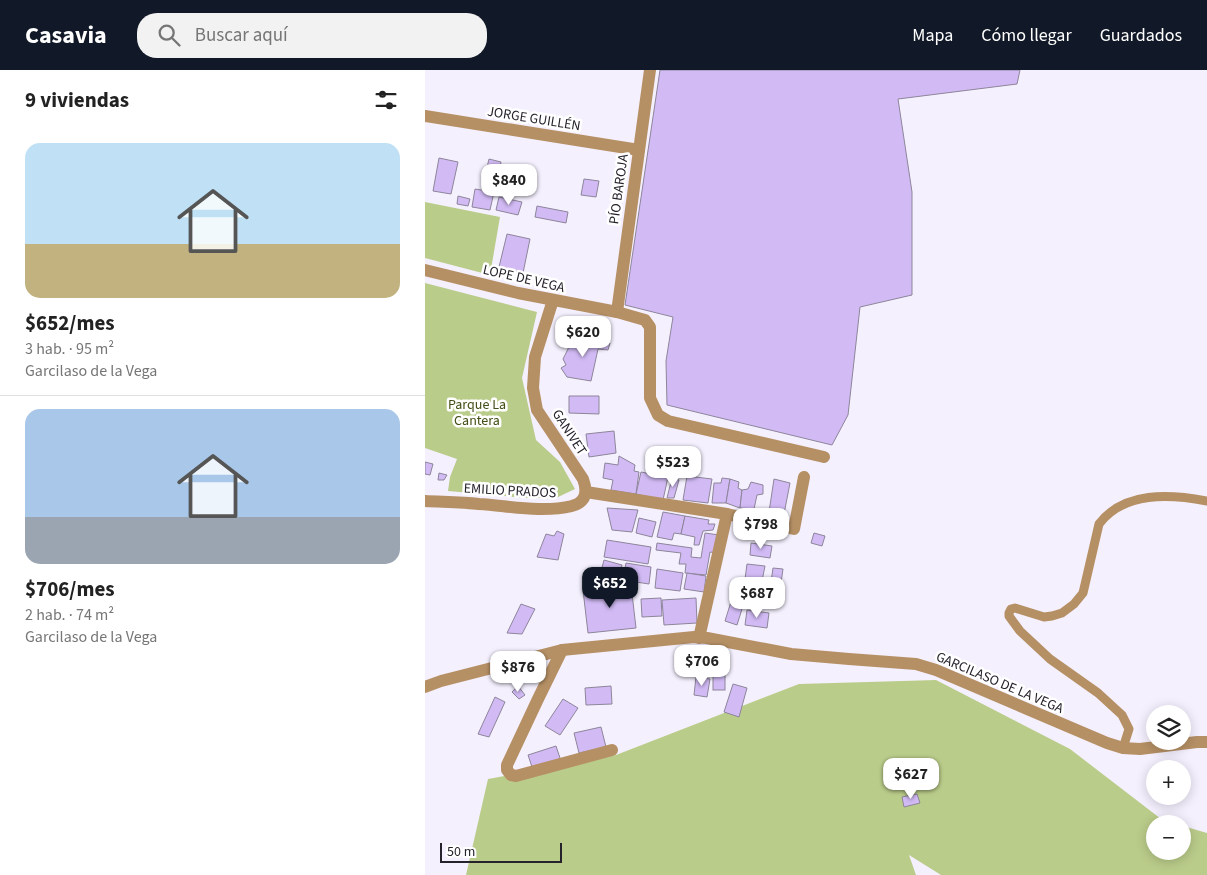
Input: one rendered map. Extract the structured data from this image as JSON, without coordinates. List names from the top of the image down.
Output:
{
  "streets": {
    "street": [
      "JORGE GUILLÉN",
      "PÍO BAROJA",
      "LOPE DE VEGA",
      "GANIVET",
      "EMILIO PRADOS",
      "GARCILASO DE LA VEGA"
    ]
  },
  "crossings": [
    ["JORGE GUILLÉN", "PÍO BAROJA"],
    ["PÍO BAROJA", "LOPE DE VEGA"],
    ["LOPE DE VEGA", "GANIVET"],
    ["GANIVET", "EMILIO PRADOS"]
  ],
  "parks": ["Parque La Cantera"],
  "scale_bar": "50 m",
  "page": {
    "header": "Casavia",
    "search": "Buscar aquí",
    "nav": ["Mapa", "Cómo llegar", "Guardados"],
    "heading": "9 viviendas",
    "list": [
      {
        "name": "$652/mes",
        "note": "3 hab. · 95 m² · Garcilaso de la Vega"
      },
      {
        "name": "$706/mes",
        "note": "2 hab. · 74 m² · Garcilaso de la Vega"
      }
    ],
    "price": [
      "$840",
      "$620",
      "$523",
      "$798",
      "$652",
      "$687",
      "$706",
      "$876",
      "$627"
    ],
    "map_buttons": ["+", "−"],
    "scale": "50 m"
  }
}
